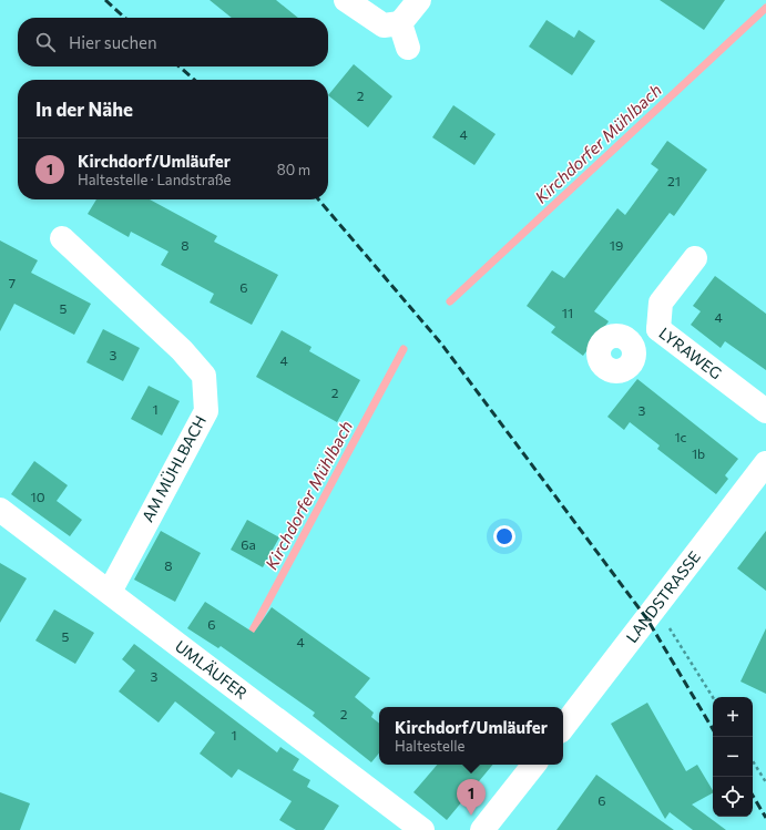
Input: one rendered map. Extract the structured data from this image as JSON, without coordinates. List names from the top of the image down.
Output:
{
  "streets": {
    "street": [
      "LYRAWEG",
      "AM MÜHLBACH",
      "LANDSTRASSE",
      "UMLÄUFER"
    ]
  },
  "crossings": [
    ["AM MÜHLBACH", "UMLÄUFER"]
  ],
  "water": ["Kirchdorfer Mühlbach"],
  "house_numbers": [
    "2",
    "4",
    "21",
    "8",
    "19",
    "7",
    "6",
    "5",
    "11",
    "4",
    "3",
    "4",
    "2",
    "1",
    "3",
    "1c",
    "1b",
    "10",
    "6a",
    "8",
    "6",
    "5",
    "4",
    "3",
    "2",
    "1",
    "6"
  ],
  "page": {
    "search": "Hier suchen",
    "heading": "In der Nähe",
    "list": [
      {
        "mark": "1",
        "name": "Kirchdorf/Umläufer",
        "note": "Haltestelle · Landstraße",
        "value": "80 m"
      }
    ],
    "map_buttons": ["+", "−"],
    "popup": ["Kirchdorf/Umläufer", "Haltestelle"],
    "pins": "1"
  }
}
